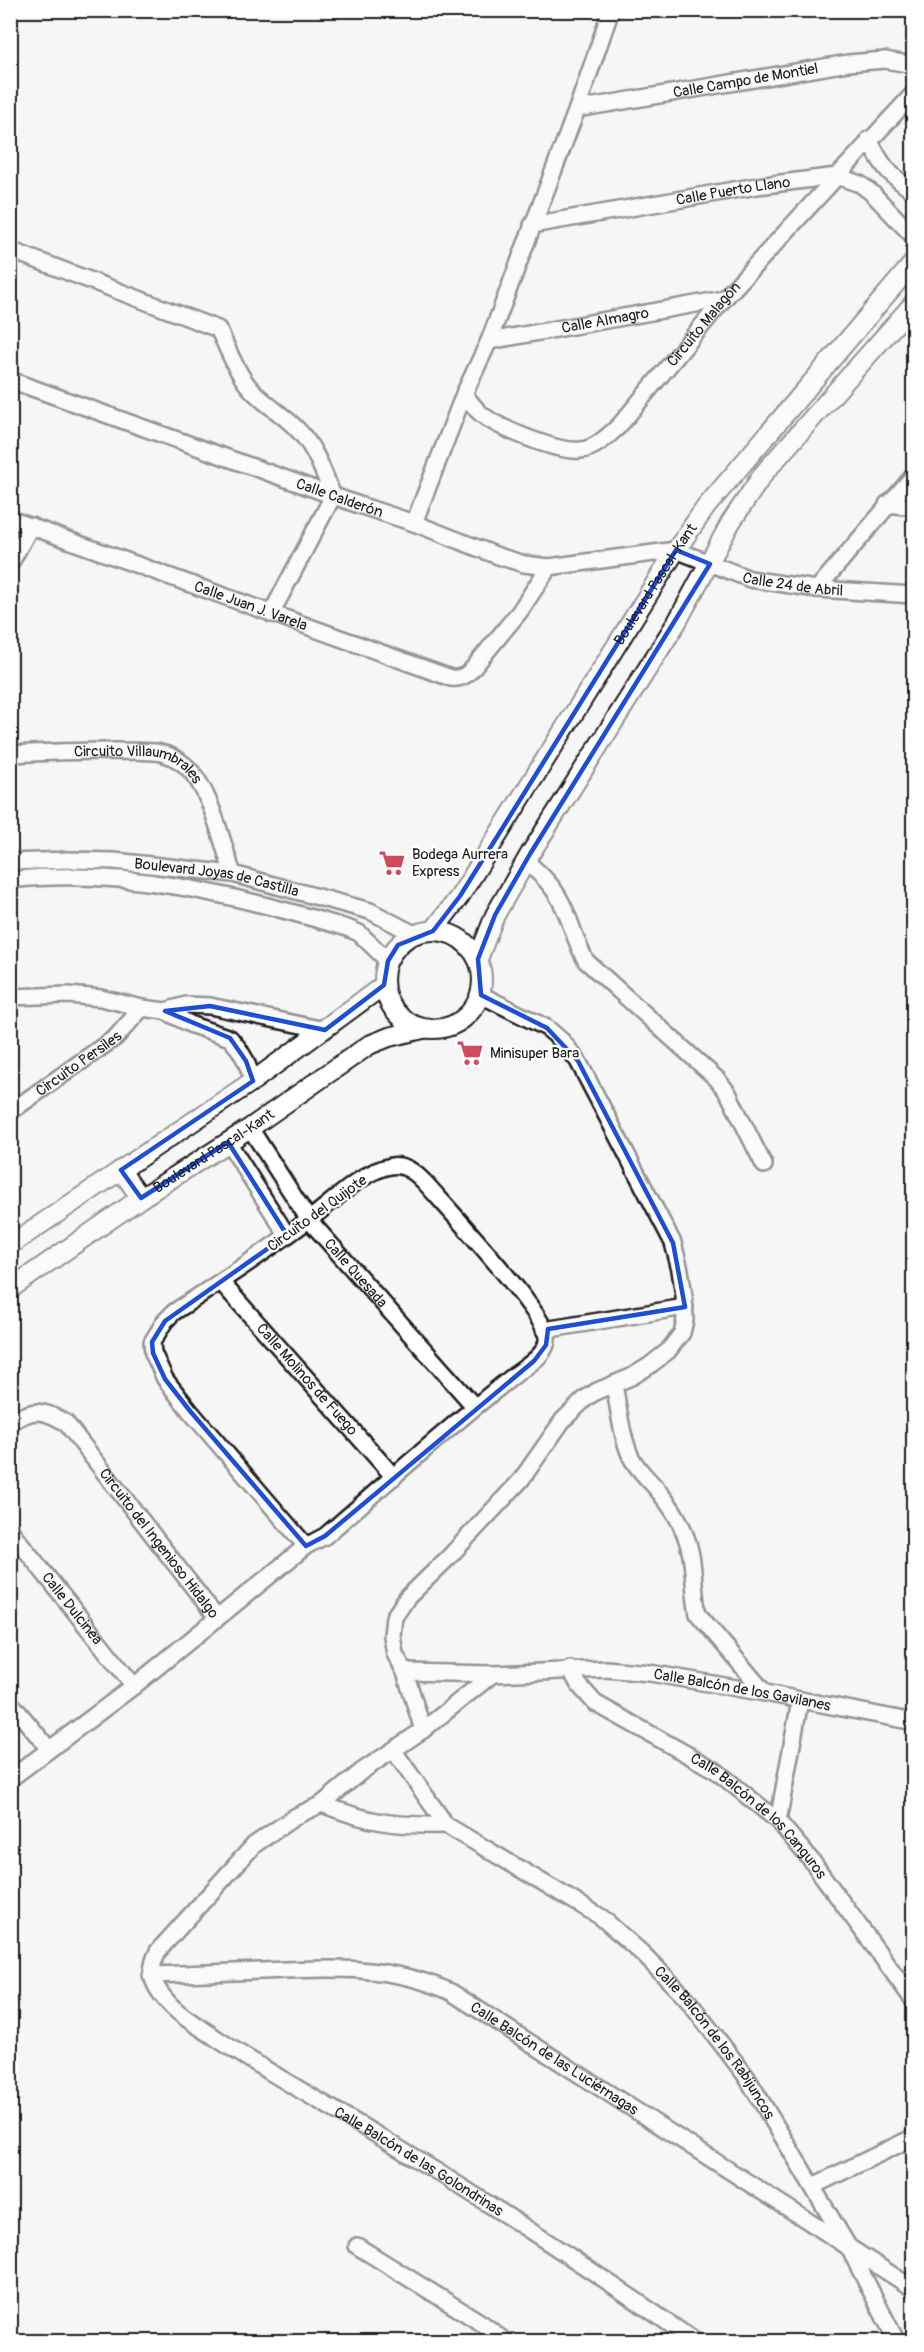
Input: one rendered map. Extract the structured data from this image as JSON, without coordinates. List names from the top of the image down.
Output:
{
  "streets": {
    "street": [
      "Calle Campo de Montiel",
      "Calle Puerto Llano",
      "Calle Almagro",
      "Circuito Malagón",
      "Calle Calderón",
      "Calle 24 de Abril",
      "Boulevard Pascal-Kant",
      "Calle Juan J. Varela",
      "Circuito Villaumbrales",
      "Boulevard Joyas de Castilla",
      "Circuito Persiles",
      "Circuito del Quijote",
      "Calle Quesada",
      "Calle Molinos de Fuego",
      "Circuito del Ingenioso Hidalgo",
      "Calle Dulcinea",
      "Calle Balcón de los Gavilanes",
      "Calle Balcón de los Canguros",
      "Calle Balcón de los Rabijuncos",
      "Calle Balcón de las Luciérnagas",
      "Calle Balcón de las Golondrinas"
    ]
  },
  "crossings": [
    ["Calle Puerto Llano", "Circuito Malagón"],
    ["Calle Almagro", "Circuito Malagón"],
    ["Calle Calderón", "Calle 24 de Abril"],
    ["Calle Calderón", "Boulevard Pascal-Kant"],
    ["Calle Calderón", "Calle Juan J. Varela"],
    ["Calle 24 de Abril", "Boulevard Pascal-Kant"],
    ["Boulevard Pascal-Kant", "Boulevard Joyas de Castilla"],
    ["Boulevard Pascal-Kant", "Calle Quesada"],
    ["Circuito Villaumbrales", "Boulevard Joyas de Castilla"],
    ["Circuito del Quijote", "Calle Quesada"],
    ["Circuito del Quijote", "Calle Molinos de Fuego"],
    ["Circuito del Ingenioso Hidalgo", "Calle Dulcinea"],
    ["Calle Balcón de los Gavilanes", "Calle Balcón de los Canguros"],
    ["Calle Balcón de los Rabijuncos", "Calle Balcón de las Luciérnagas"],
    ["Calle Balcón de las Luciérnagas", "Calle Balcón de las Golondrinas"]
  ],
  "places": {
    "supermarket": ["Bodega Aurrera Express", "Minisuper Bara"]
  }
}
